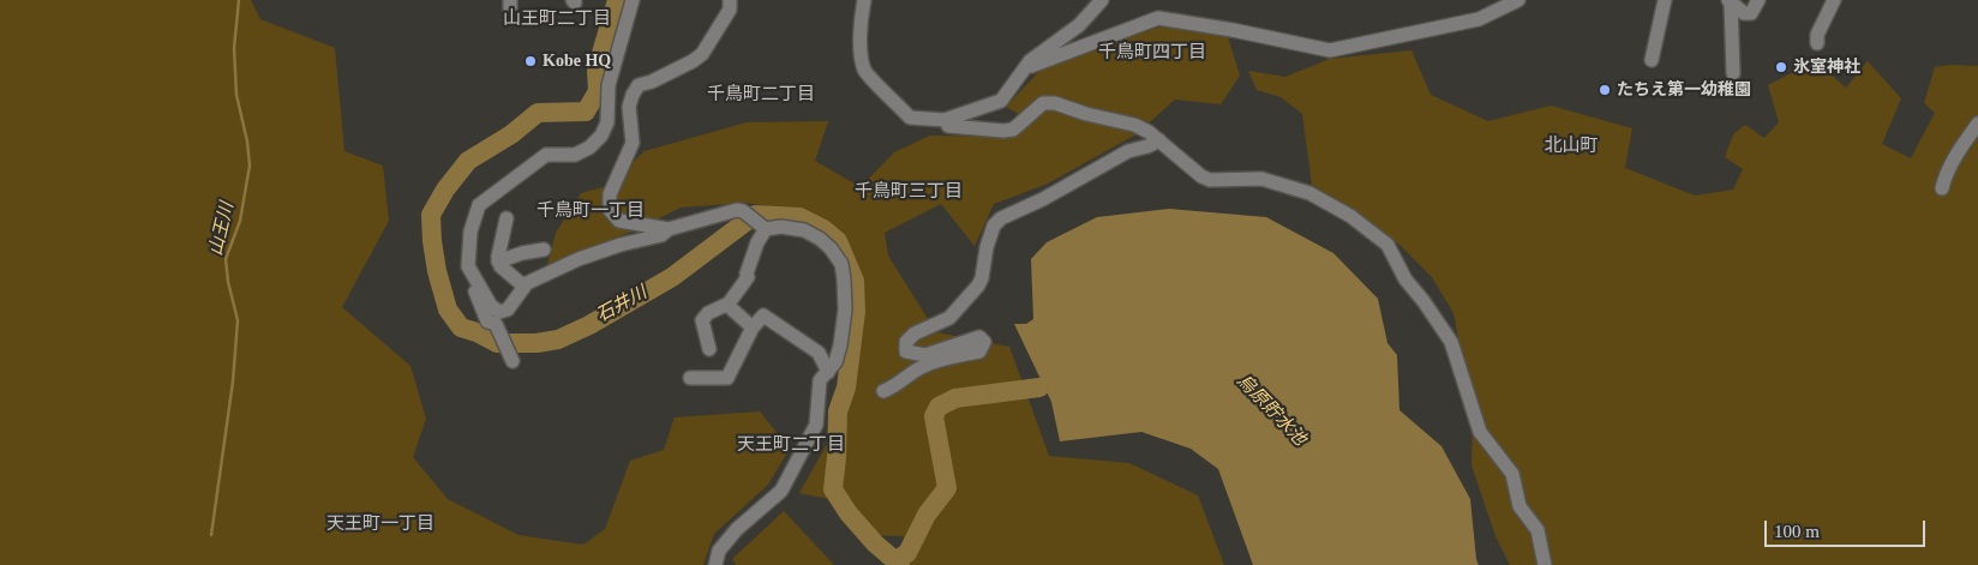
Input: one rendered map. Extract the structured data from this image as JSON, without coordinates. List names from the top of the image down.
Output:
{
  "districts": [
    "山王町二丁目",
    "千鳥町四丁目",
    "千鳥町二丁目",
    "北山町",
    "千鳥町三丁目",
    "千鳥町一丁目",
    "天王町二丁目",
    "天王町一丁目"
  ],
  "water": ["山王川", "石井川", "烏原貯水池"],
  "places": ["Kobe HQ", "氷室神社", "たちえ第一幼稚園"],
  "scale_bar": "100 m"
}
